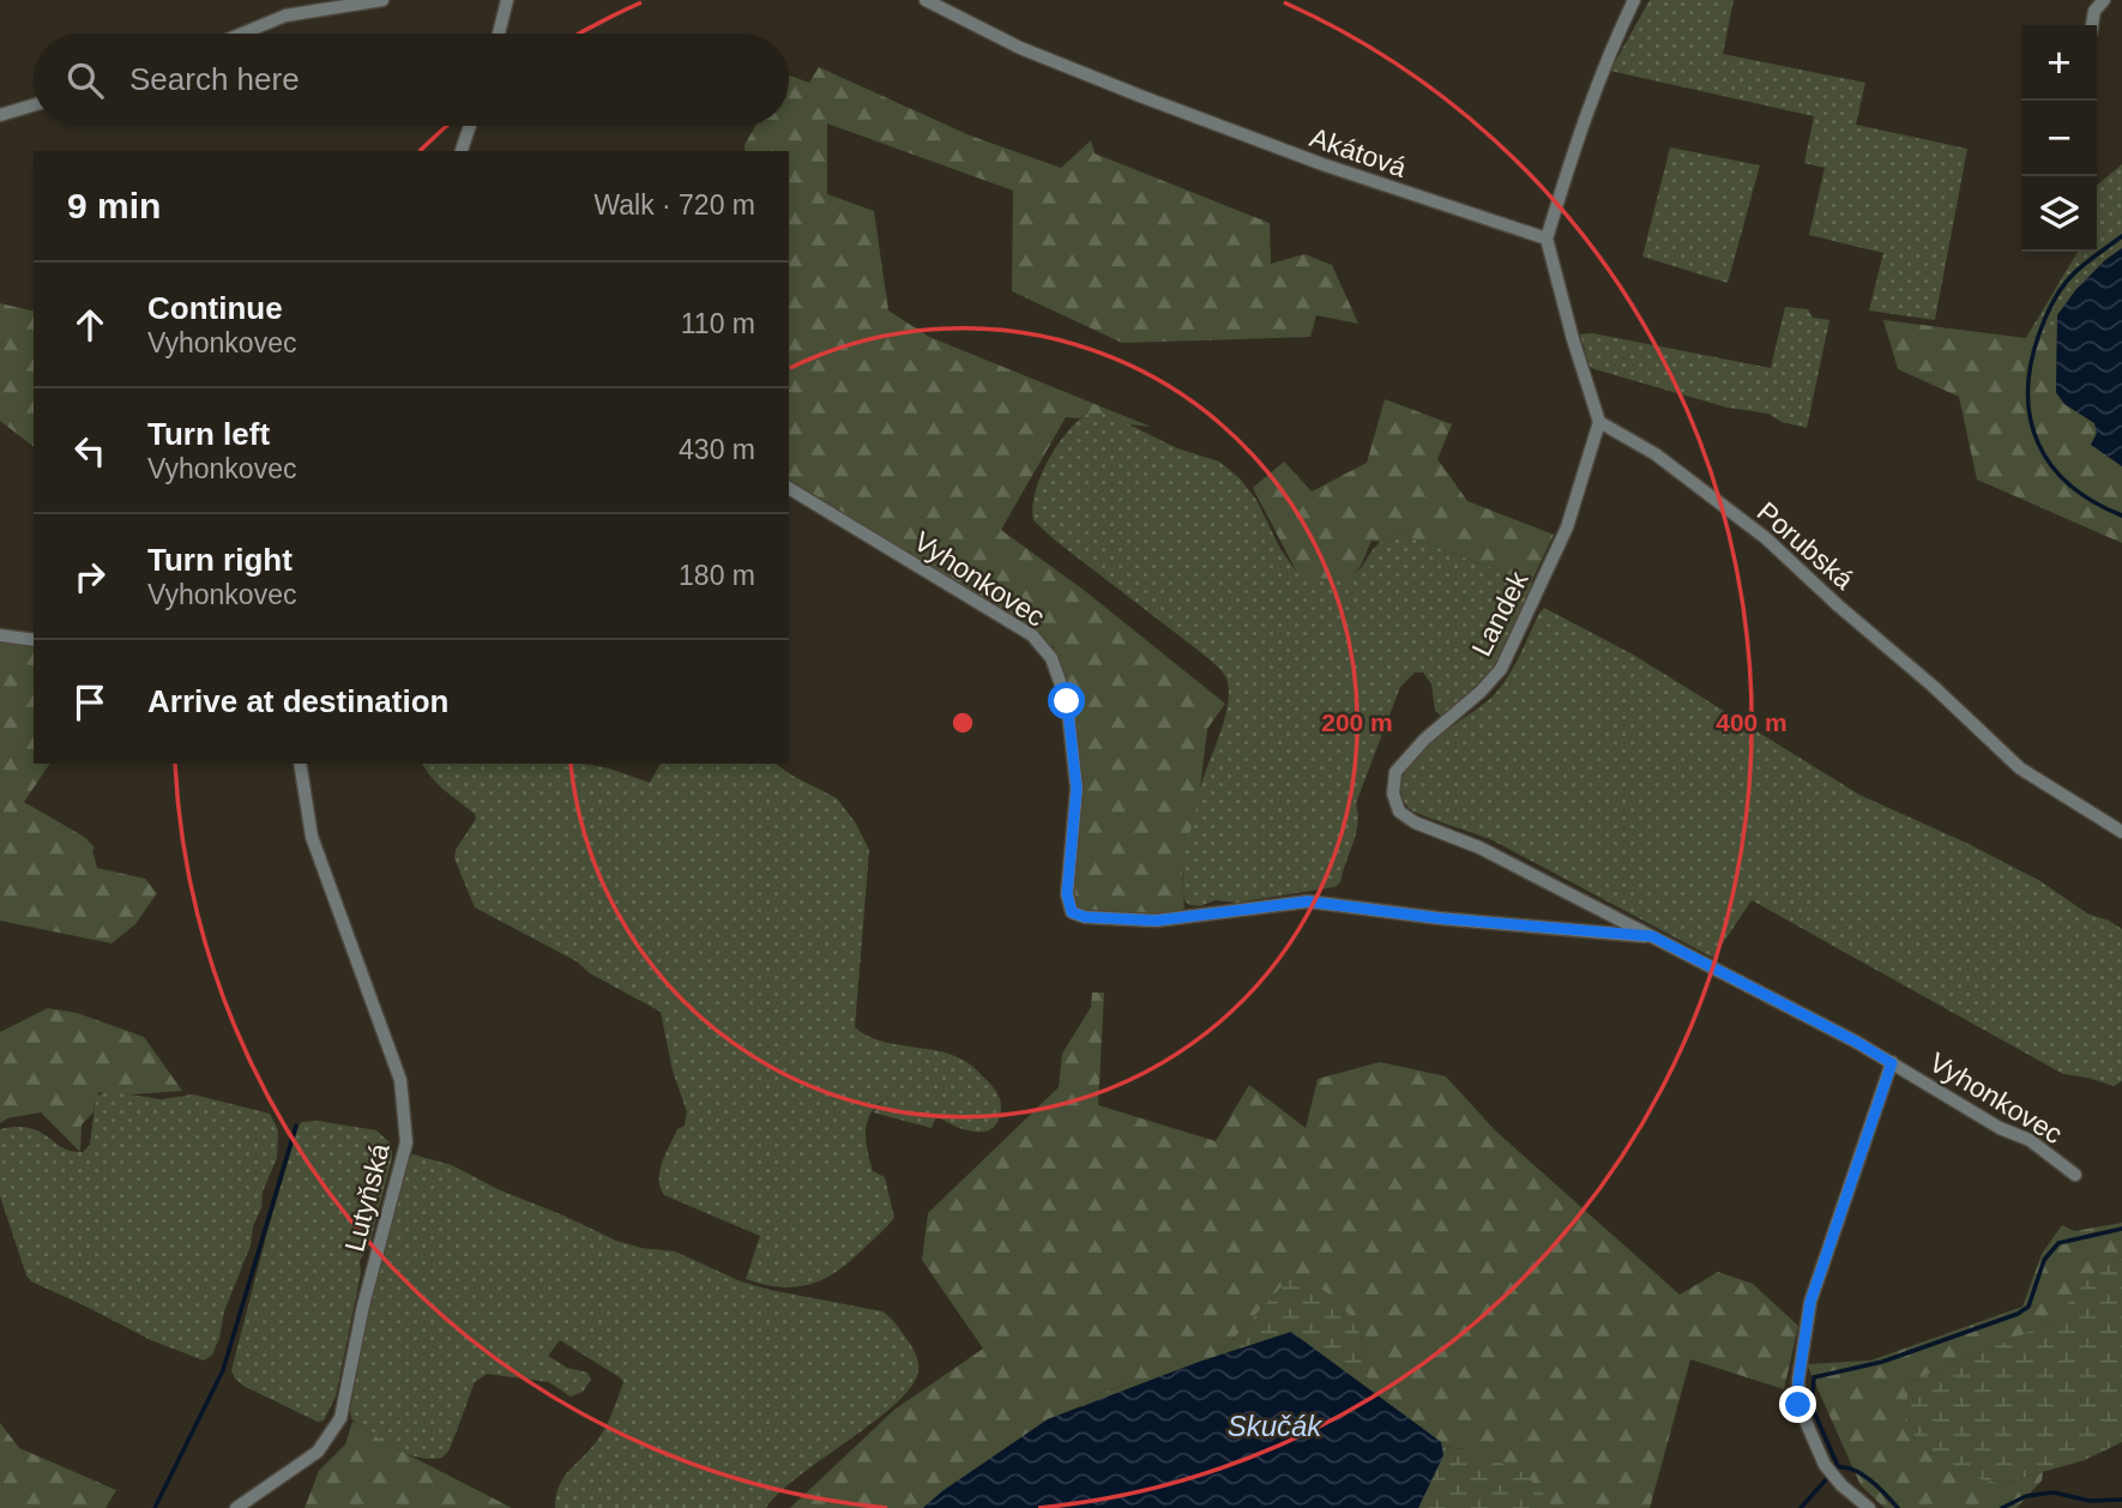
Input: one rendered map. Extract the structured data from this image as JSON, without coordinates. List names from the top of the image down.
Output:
{
  "streets": {
    "street": [
      "Akátová",
      "Porubská",
      "Vyhonkovec",
      "Landek",
      "Lutyňská"
    ]
  },
  "crossings": [
    ["Porubská", "Landek"],
    ["Vyhonkovec", "Landek"]
  ],
  "water": ["Skučák"],
  "page": {
    "map_buttons": ["+", "−"],
    "search": "Search here",
    "heading": ["9 min", "Walk · 720 m"],
    "list": [
      ["Continue", "Vyhonkovec", "110 m"],
      ["Turn left", "Vyhonkovec", "430 m"],
      ["Turn right", "Vyhonkovec", "180 m"],
      "Arrive at destination"
    ]
  },
  "rings": ["200 m", "400 m"]
}
